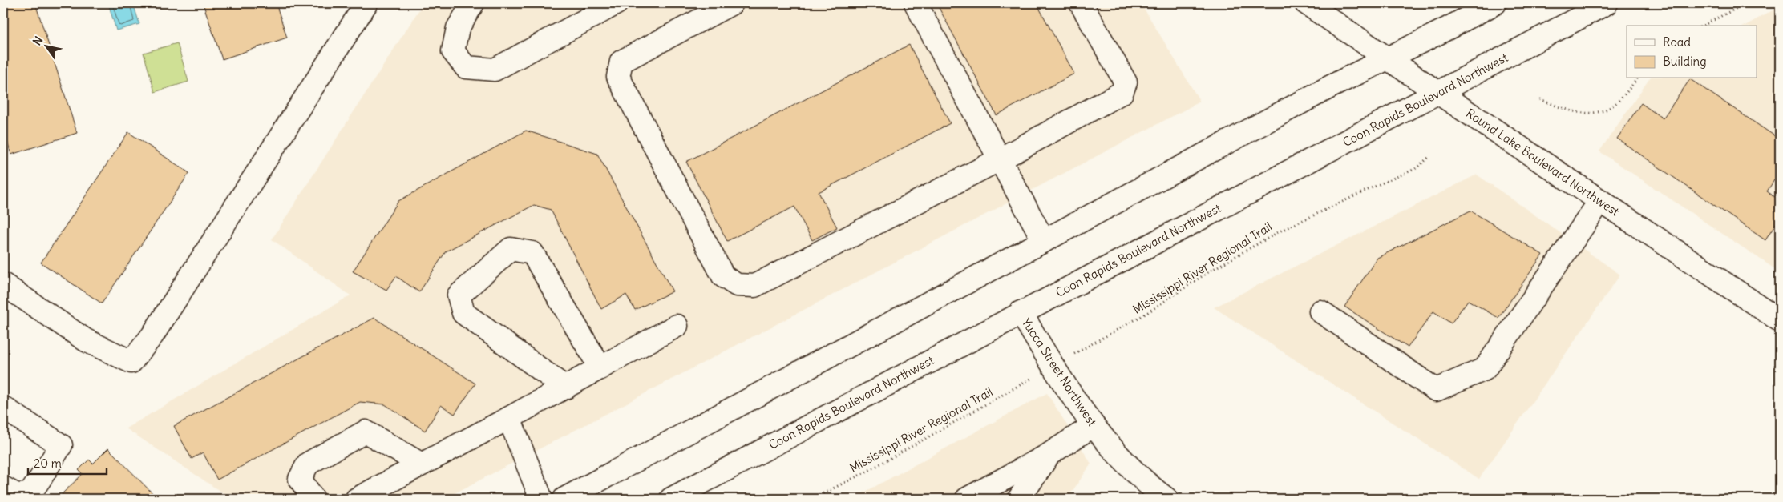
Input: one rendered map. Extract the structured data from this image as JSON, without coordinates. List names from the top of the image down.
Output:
{
  "streets": {
    "main road": ["Coon Rapids Boulevard Northwest", "Round Lake Boulevard Northwest", "Yucca Street Northwest"],
    "path": ["Mississippi River Regional Trail"]
  },
  "crossings": [
    ["Coon Rapids Boulevard Northwest", "Round Lake Boulevard Northwest"],
    ["Coon Rapids Boulevard Northwest", "Yucca Street Northwest"]
  ],
  "legend": ["Road", "Building"],
  "scale_bar": "20 m",
  "north": "top left"
}
